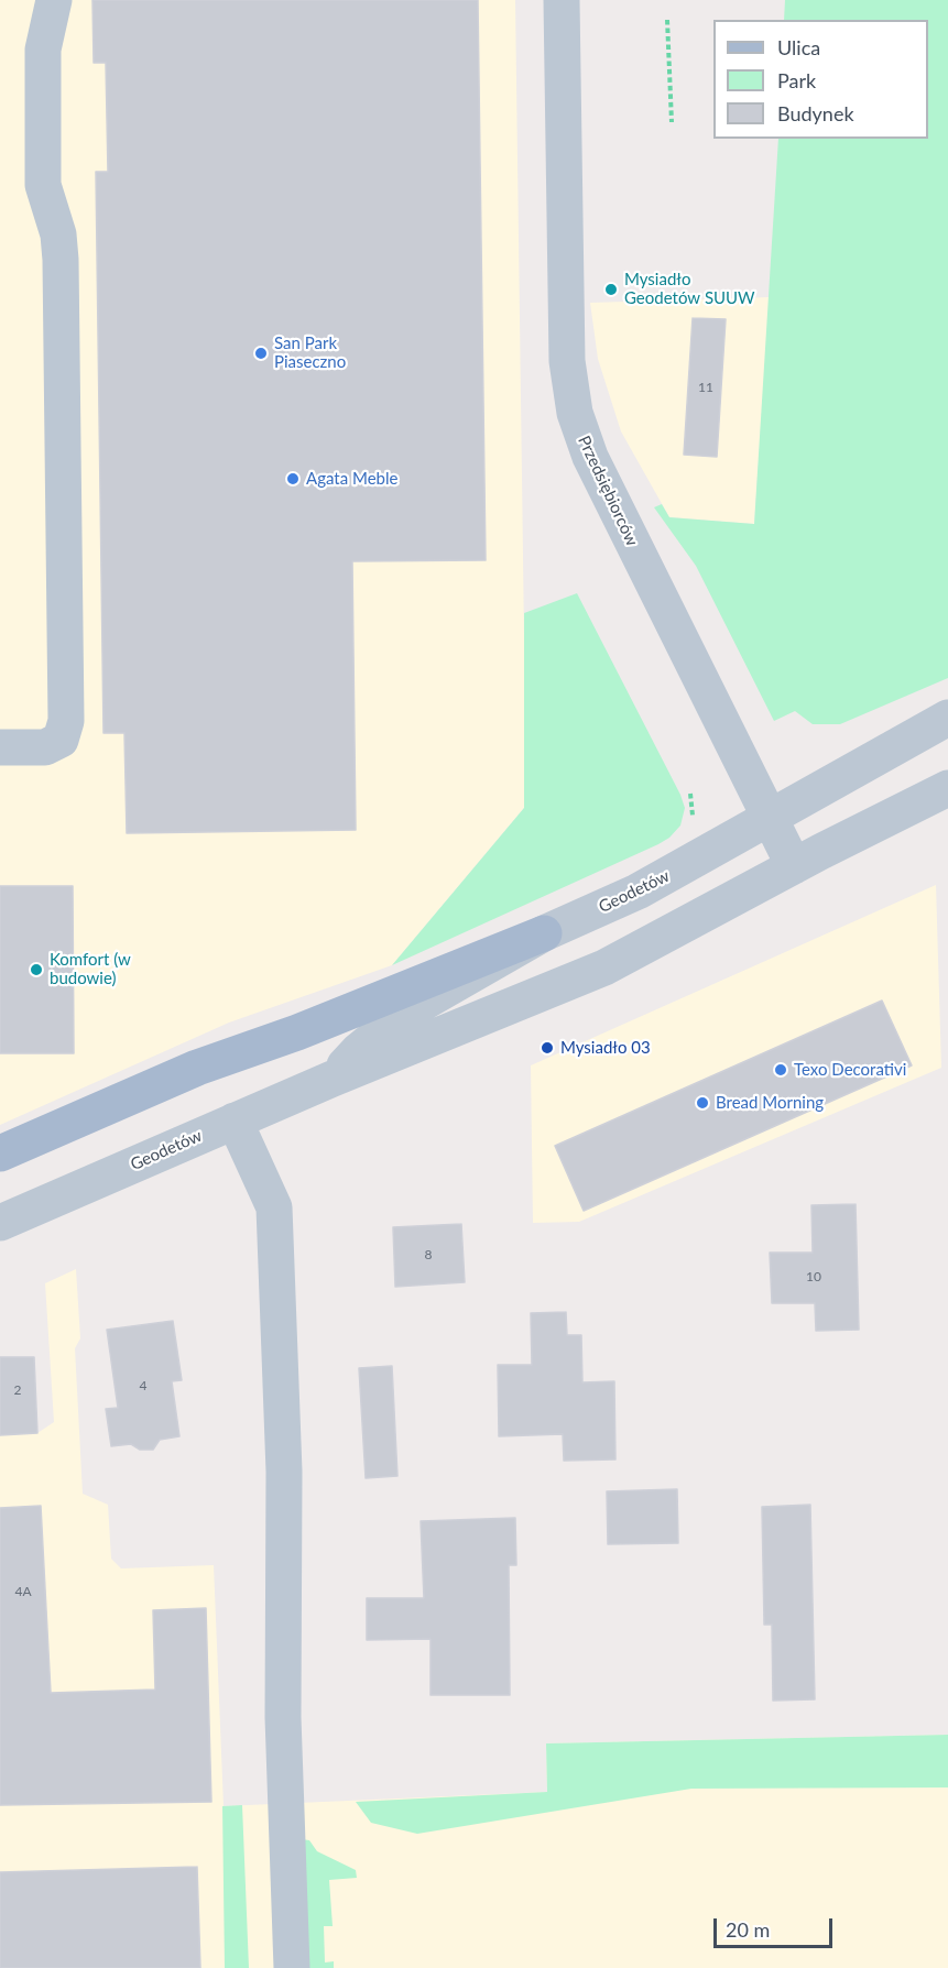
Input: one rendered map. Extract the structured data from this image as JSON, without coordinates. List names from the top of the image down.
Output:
{
  "streets": {
    "street": ["Przedsiębiorców", "Geodetów"]
  },
  "crossings": [
    ["Przedsiębiorców", "Geodetów"]
  ],
  "places": [
    "Mysiadło Geodetów SUUW",
    "San Park Piaseczno",
    "Agata Meble",
    "Komfort (w budowie)",
    "Mysiadło 03",
    "Texo Decorativi",
    "Bread Morning"
  ],
  "house_numbers": [
    "11",
    "8",
    "10",
    "4",
    "2",
    "4A"
  ],
  "legend": ["Ulica", "Park", "Budynek"],
  "scale_bar": "20 m"
}
